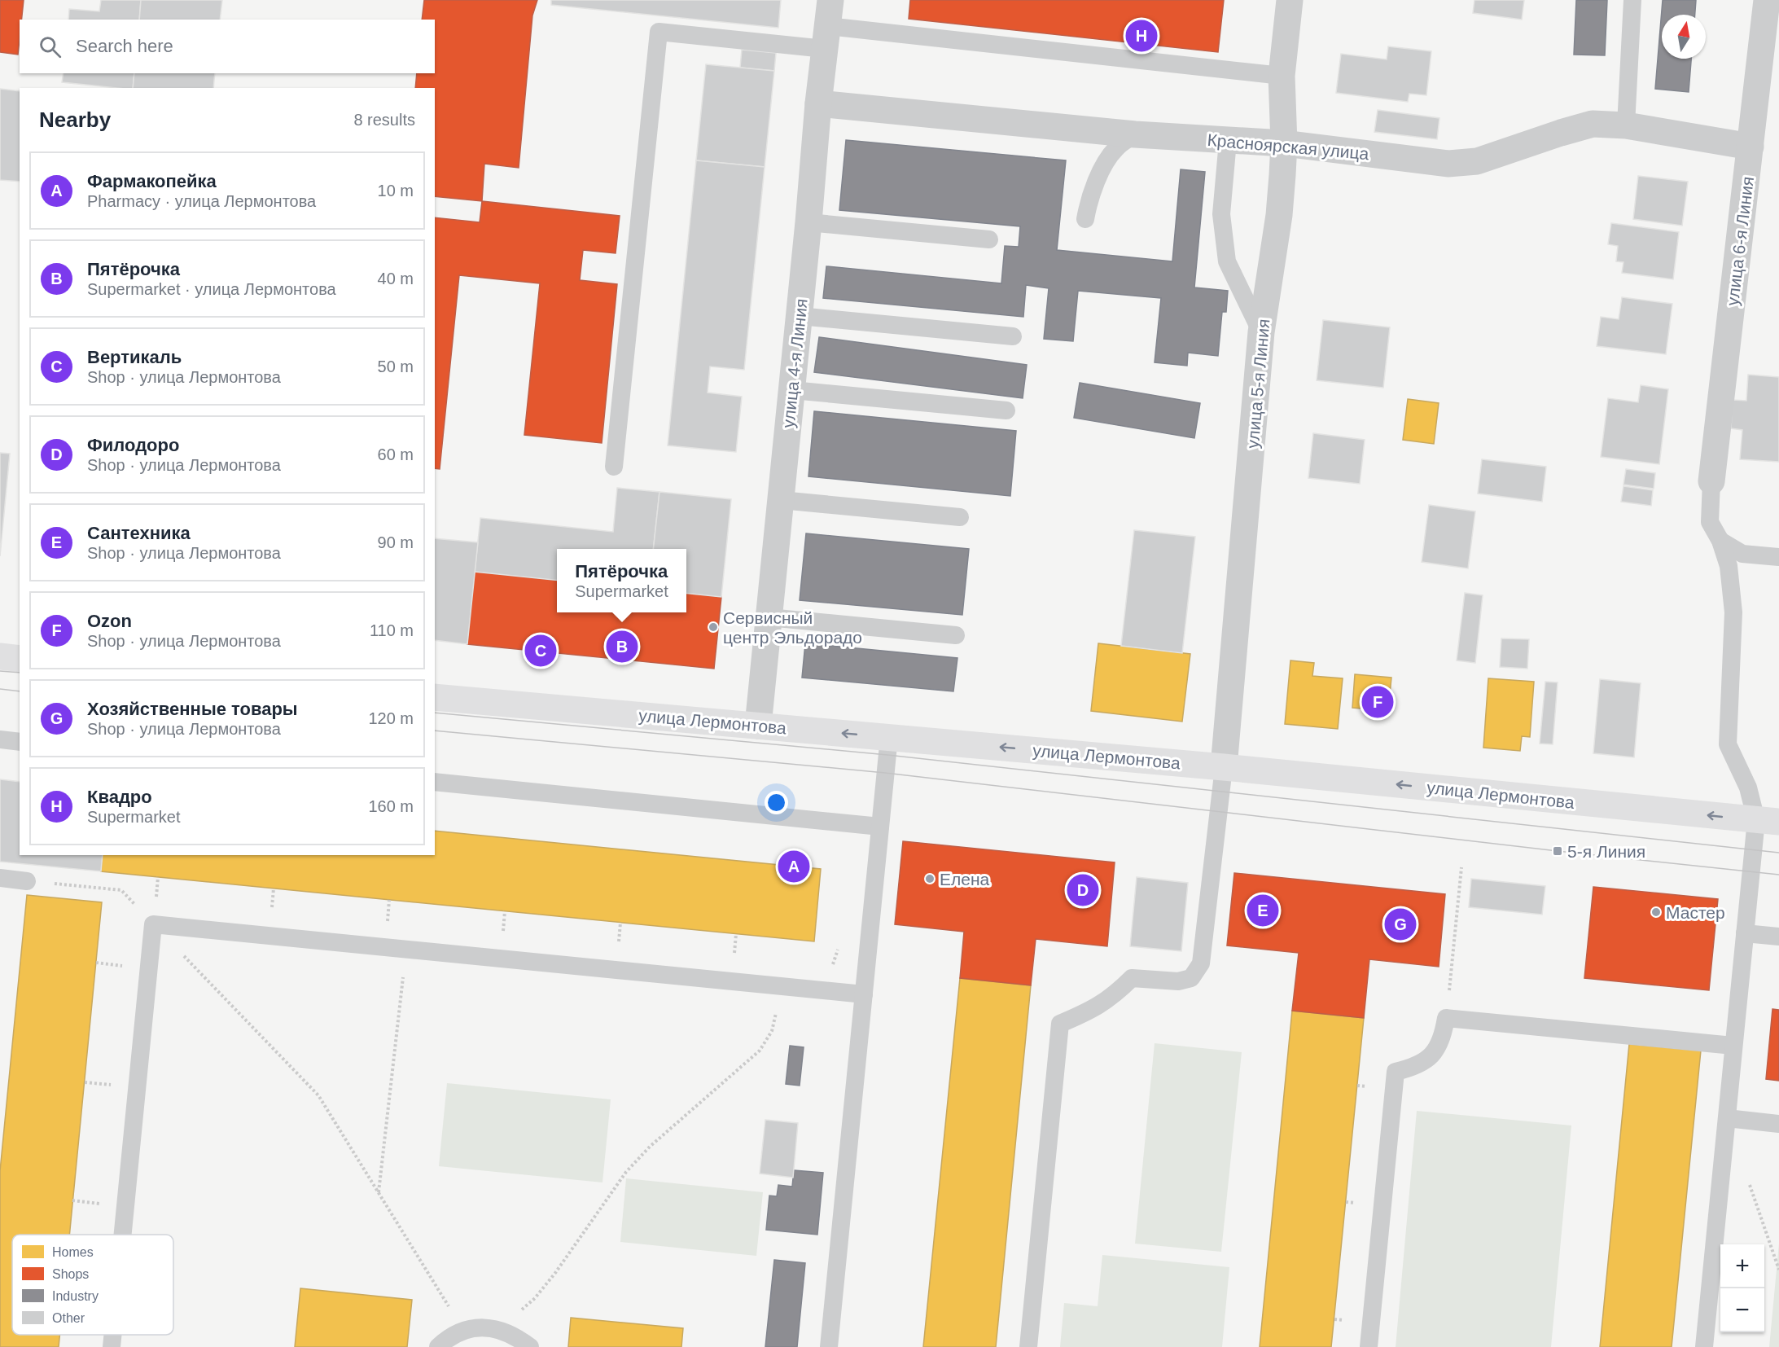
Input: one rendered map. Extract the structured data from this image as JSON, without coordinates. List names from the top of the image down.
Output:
{
  "streets": {
    "main road": ["улица Лермонтова"],
    "street": [
      "Красноярская улица",
      "улица 6-я Линия",
      "улица 4-я Линия",
      "улица 5-я Линия"
    ]
  },
  "crossings": [
    ["Красноярская улица", "улица 6-я Линия"],
    ["Красноярская улица", "улица 4-я Линия"],
    ["Красноярская улица", "улица 5-я Линия"],
    ["улица 4-я Линия", "улица Лермонтова"],
    ["улица 5-я Линия", "улица Лермонтова"]
  ],
  "one_way": ["улица Лермонтова"],
  "places": {
    "other": ["Сервисный центр Эльдорадо", "Елена", "Мастер"],
    "transit": ["5-я Линия"]
  },
  "legend": [
    "Homes",
    "Shops",
    "Industry",
    "Other"
  ],
  "north": "top",
  "page": {
    "pins": [
      "H",
      "B",
      "C",
      "F",
      "A",
      "D",
      "E",
      "G"
    ],
    "search": "Search here",
    "heading": ["Nearby", "8 results"],
    "list": [
      {
        "mark": "A",
        "name": "Фармакопейка",
        "note": "Pharmacy · улица Лермонтова",
        "value": "10 m"
      },
      {
        "mark": "B",
        "name": "Пятёрочка",
        "note": "Supermarket · улица Лермонтова",
        "value": "40 m"
      },
      {
        "mark": "C",
        "name": "Вертикаль",
        "note": "Shop · улица Лермонтова",
        "value": "50 m"
      },
      {
        "mark": "D",
        "name": "Филодоро",
        "note": "Shop · улица Лермонтова",
        "value": "60 m"
      },
      {
        "mark": "E",
        "name": "Сантехника",
        "note": "Shop · улица Лермонтова",
        "value": "90 m"
      },
      {
        "mark": "F",
        "name": "Ozon",
        "note": "Shop · улица Лермонтова",
        "value": "110 m"
      },
      {
        "mark": "G",
        "name": "Хозяйственные товары",
        "note": "Shop · улица Лермонтова",
        "value": "120 m"
      },
      {
        "mark": "H",
        "name": "Квадро",
        "note": "Supermarket",
        "value": "160 m"
      }
    ],
    "popup": ["Пятёрочка", "Supermarket"],
    "map_buttons": ["+", "−"]
  }
}
